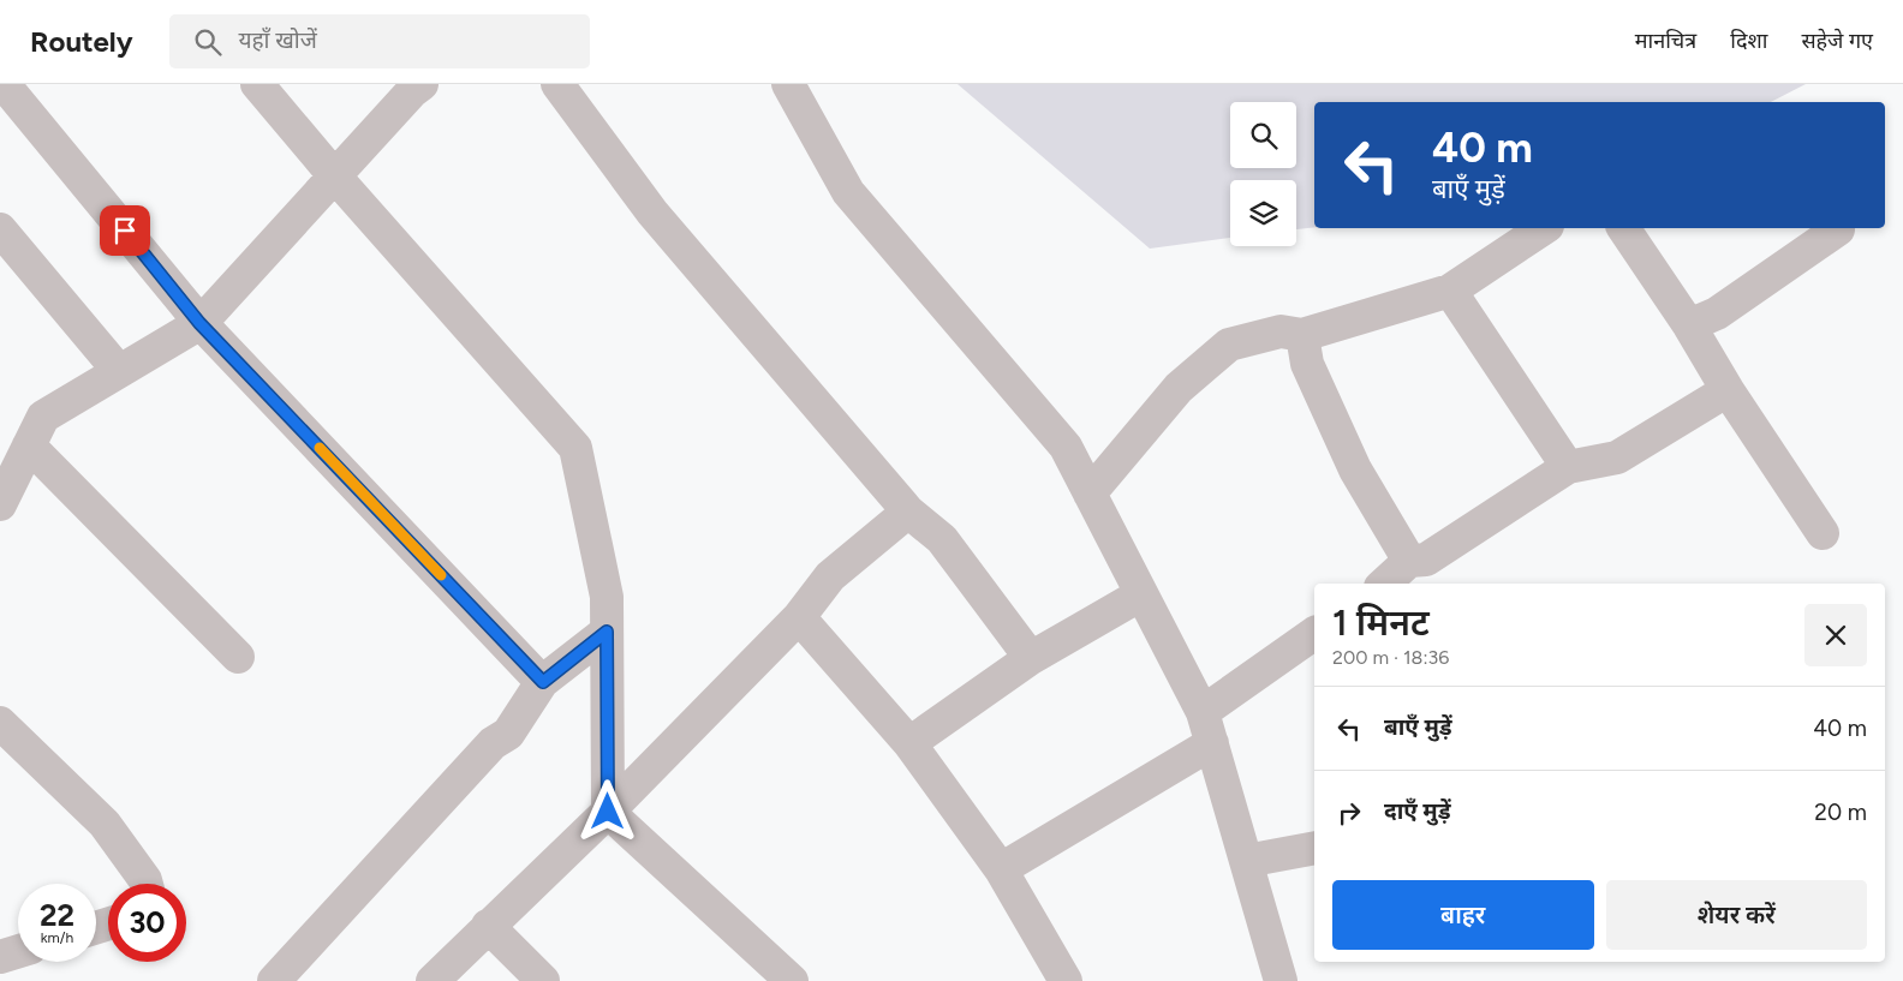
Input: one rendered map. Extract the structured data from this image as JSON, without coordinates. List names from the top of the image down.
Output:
{
  "page": {
    "header": "Routely",
    "search": "यहाँ खोजें",
    "nav": ["मानचित्र", "दिशा", "सहेजे गए"],
    "turn": ["40 m", "बाएँ मुड़ें"],
    "heading": ["1 मिनट", "200 m · 18:36"],
    "list": [
      {
        "name": "बाएँ मुड़ें",
        "value": "40 m"
      },
      {
        "name": "दाएँ मुड़ें",
        "value": "20 m"
      }
    ],
    "buttons": ["बाहर", "शेयर करें"],
    "speed": "22 km/h",
    "limit": "30"
  }
}
